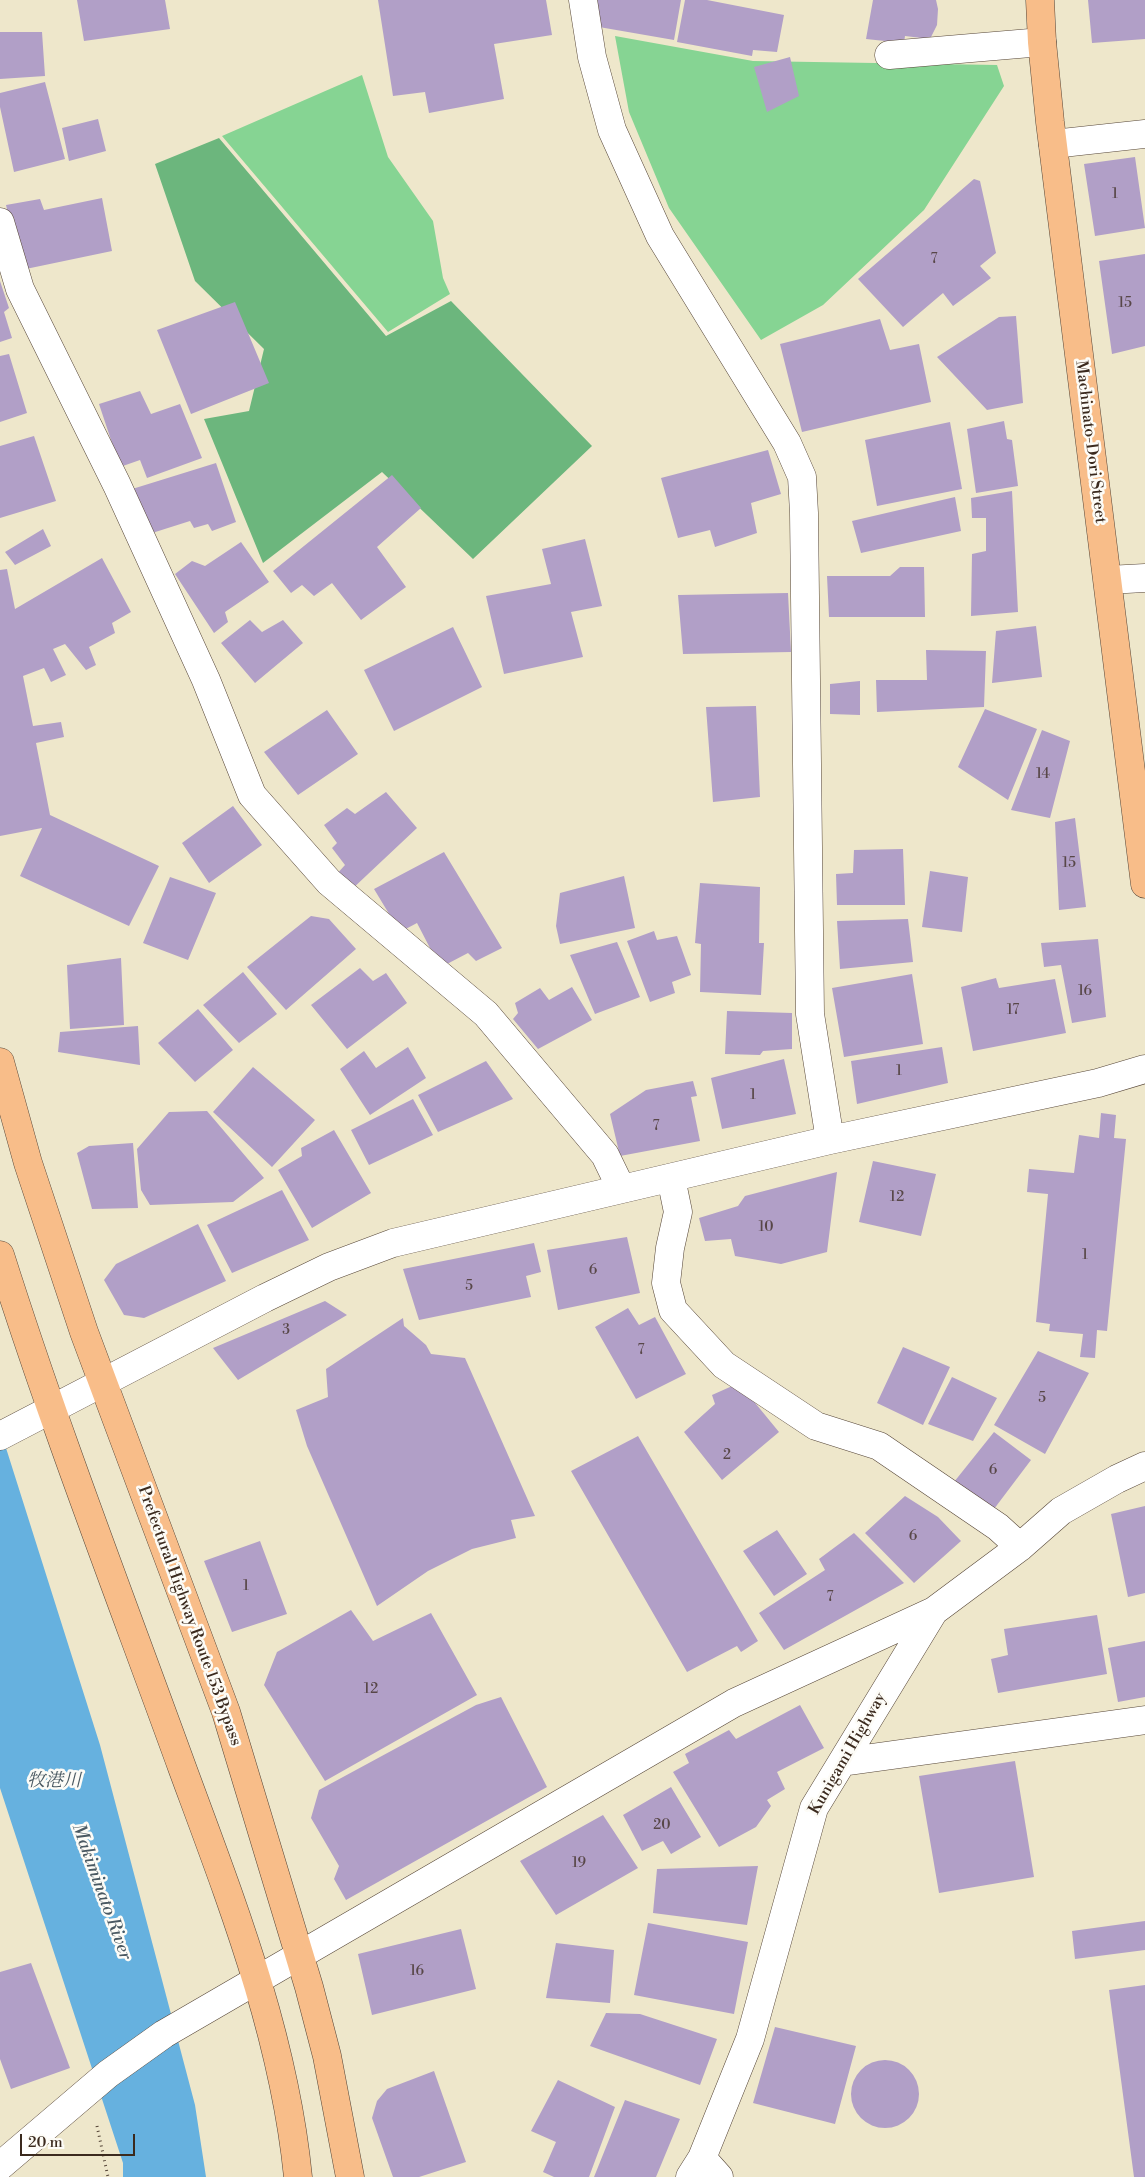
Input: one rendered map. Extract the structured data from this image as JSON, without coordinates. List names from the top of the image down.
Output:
{
  "streets": {
    "main road": ["Machinato-Dori Street", "Prefectural Highway Route 153 Bypass"],
    "street": ["Kunigami Highway"]
  },
  "water": ["牧港川", "Makiminato River"],
  "house_numbers": [
    "1",
    "7",
    "15",
    "14",
    "15",
    "16",
    "17",
    "1",
    "1",
    "7",
    "12",
    "10",
    "1",
    "6",
    "5",
    "3",
    "7",
    "5",
    "2",
    "6",
    "6",
    "1",
    "7",
    "12",
    "20",
    "19",
    "16"
  ],
  "scale_bar": "20 m"
}
